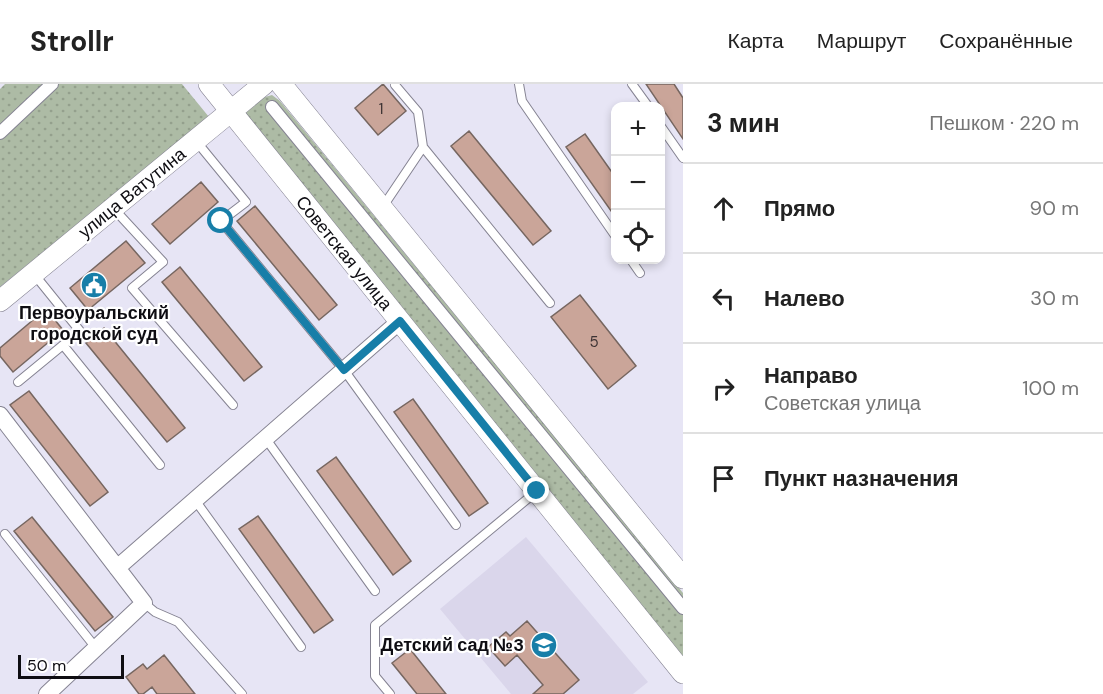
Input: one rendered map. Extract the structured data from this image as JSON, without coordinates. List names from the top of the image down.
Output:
{
  "streets": {
    "street": ["улица Ватутина", "Советская улица"]
  },
  "crossings": [
    ["улица Ватутина", "Советская улица"]
  ],
  "places": {
    "public building": ["Первоуральский городской суд"],
    "school or university": ["Детский сад №3"]
  },
  "house_numbers": ["1", "5"],
  "scale_bar": "50 m",
  "page": {
    "header": "Strollr",
    "nav": ["Карта", "Маршрут", "Сохранённые"],
    "heading": ["3 мин", "Пешком · 220 m"],
    "map_buttons": ["+", "−"],
    "list": [
      ["Прямо", "90 m"],
      ["Налево", "30 m"],
      ["Направо", "Советская улица", "100 m"],
      "Пункт назначения"
    ],
    "scale": "50 m"
  }
}
